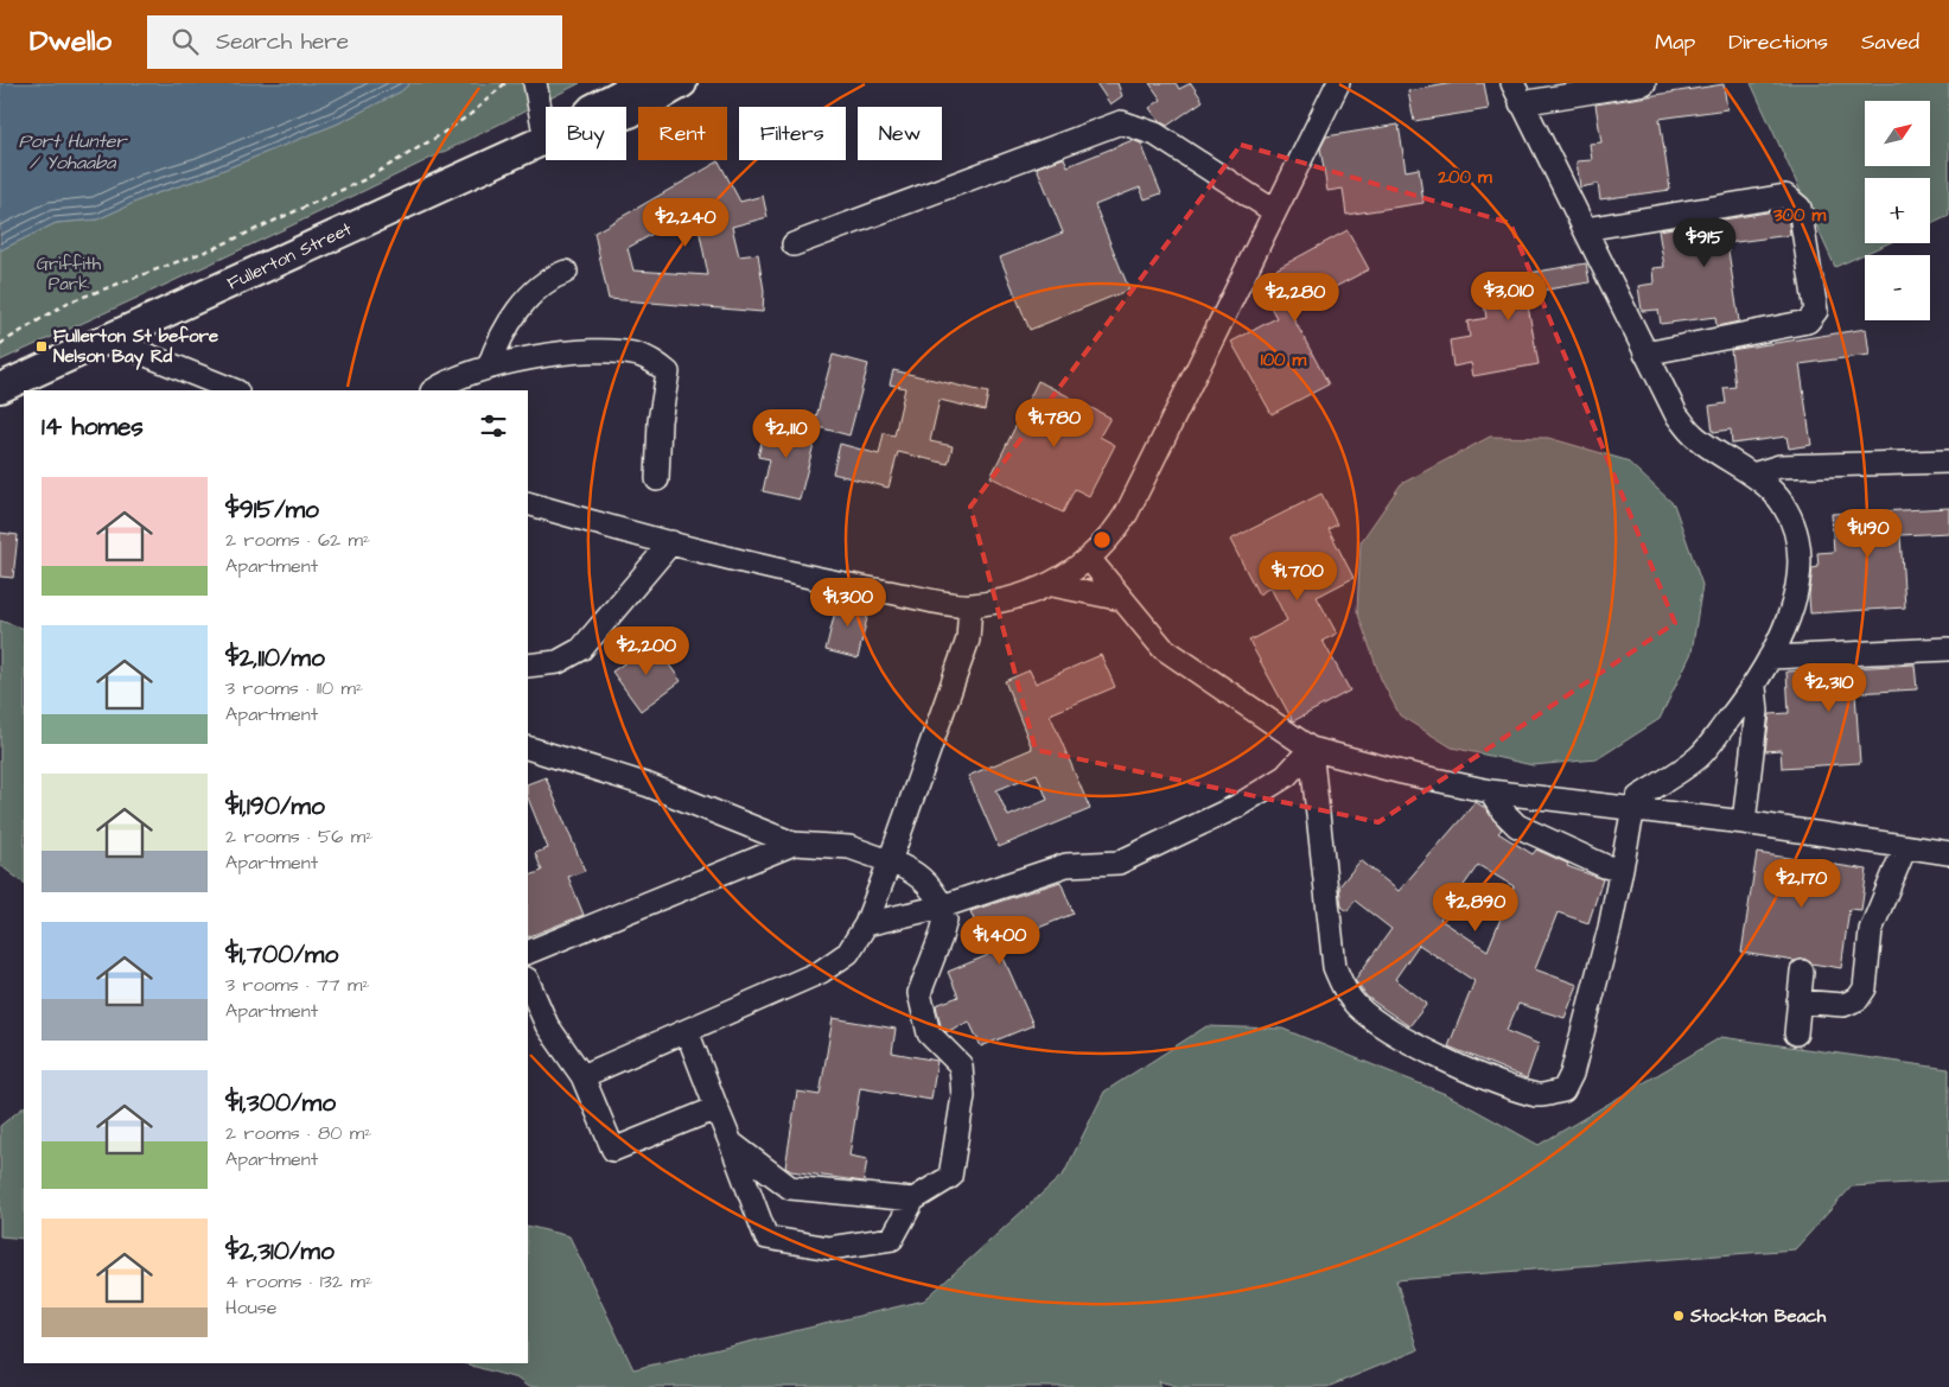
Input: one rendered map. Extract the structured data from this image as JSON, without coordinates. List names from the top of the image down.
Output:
{
  "streets": {
    "main road": ["Fullerton Street"]
  },
  "water": ["Port Hunter / Yohaaba"],
  "parks": ["Griffith Park"],
  "places": {
    "transit": ["Fullerton St before Nelson Bay Rd"],
    "other": ["Stockton Beach"]
  },
  "north": "top right",
  "page": {
    "header": "Dwello",
    "search": "Search here",
    "nav": ["Map", "Directions", "Saved"],
    "map_buttons": ["+", "−"],
    "chip": [
      "Buy",
      "Rent",
      "Filters",
      "New"
    ],
    "price": [
      "$2,240",
      "$915",
      "$3,010",
      "$2,280",
      "$1,780",
      "$2,110",
      "$1,190",
      "$1,700",
      "$1,300",
      "$2,200",
      "$2,310",
      "$2,170",
      "$2,890",
      "$1,400"
    ],
    "heading": "14 homes",
    "list": [
      {
        "name": "$915/mo",
        "note": "2 rooms · 62 m² · Apartment"
      },
      {
        "name": "$2,110/mo",
        "note": "3 rooms · 110 m² · Apartment"
      },
      {
        "name": "$1,190/mo",
        "note": "2 rooms · 56 m² · Apartment"
      },
      {
        "name": "$1,700/mo",
        "note": "3 rooms · 77 m² · Apartment"
      },
      {
        "name": "$1,300/mo",
        "note": "2 rooms · 80 m² · Apartment"
      },
      {
        "name": "$2,310/mo",
        "note": "4 rooms · 132 m² · House"
      }
    ]
  },
  "rings": ["200 m", "300 m", "100 m"]
}
